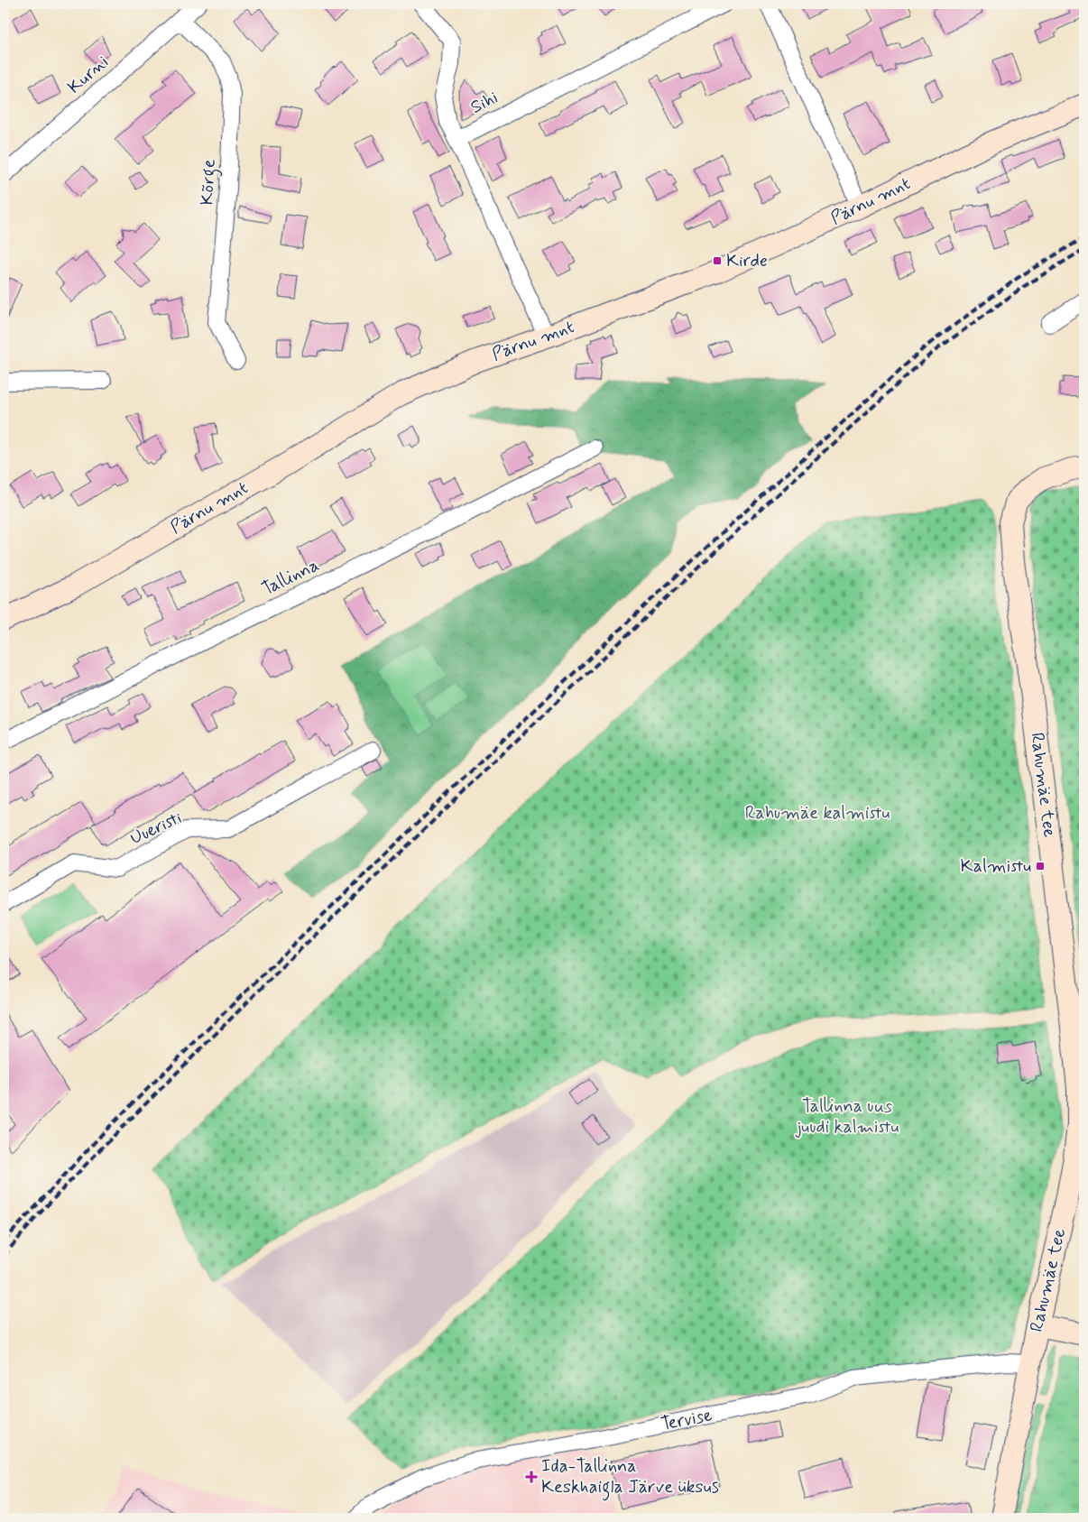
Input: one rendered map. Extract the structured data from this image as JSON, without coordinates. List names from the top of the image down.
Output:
{
  "streets": {
    "main road": ["Pärnu mnt", "Rahumäe tee"],
    "street": [
      "Kurni",
      "Sihi",
      "Kõrge",
      "Tallinna",
      "Uueristi",
      "Tervise"
    ]
  },
  "crossings": [
    ["Kurni", "Kõrge"],
    ["Rahumäe tee", "Tervise"]
  ],
  "parks": ["Rahumäe kalmistu", "Tallinna uus juudi kalmistu"],
  "places": {
    "transit": ["Kirde", "Kalmistu"],
    "health": ["Ida-Tallinna Keskhaigla Järve üksus"]
  }
}
